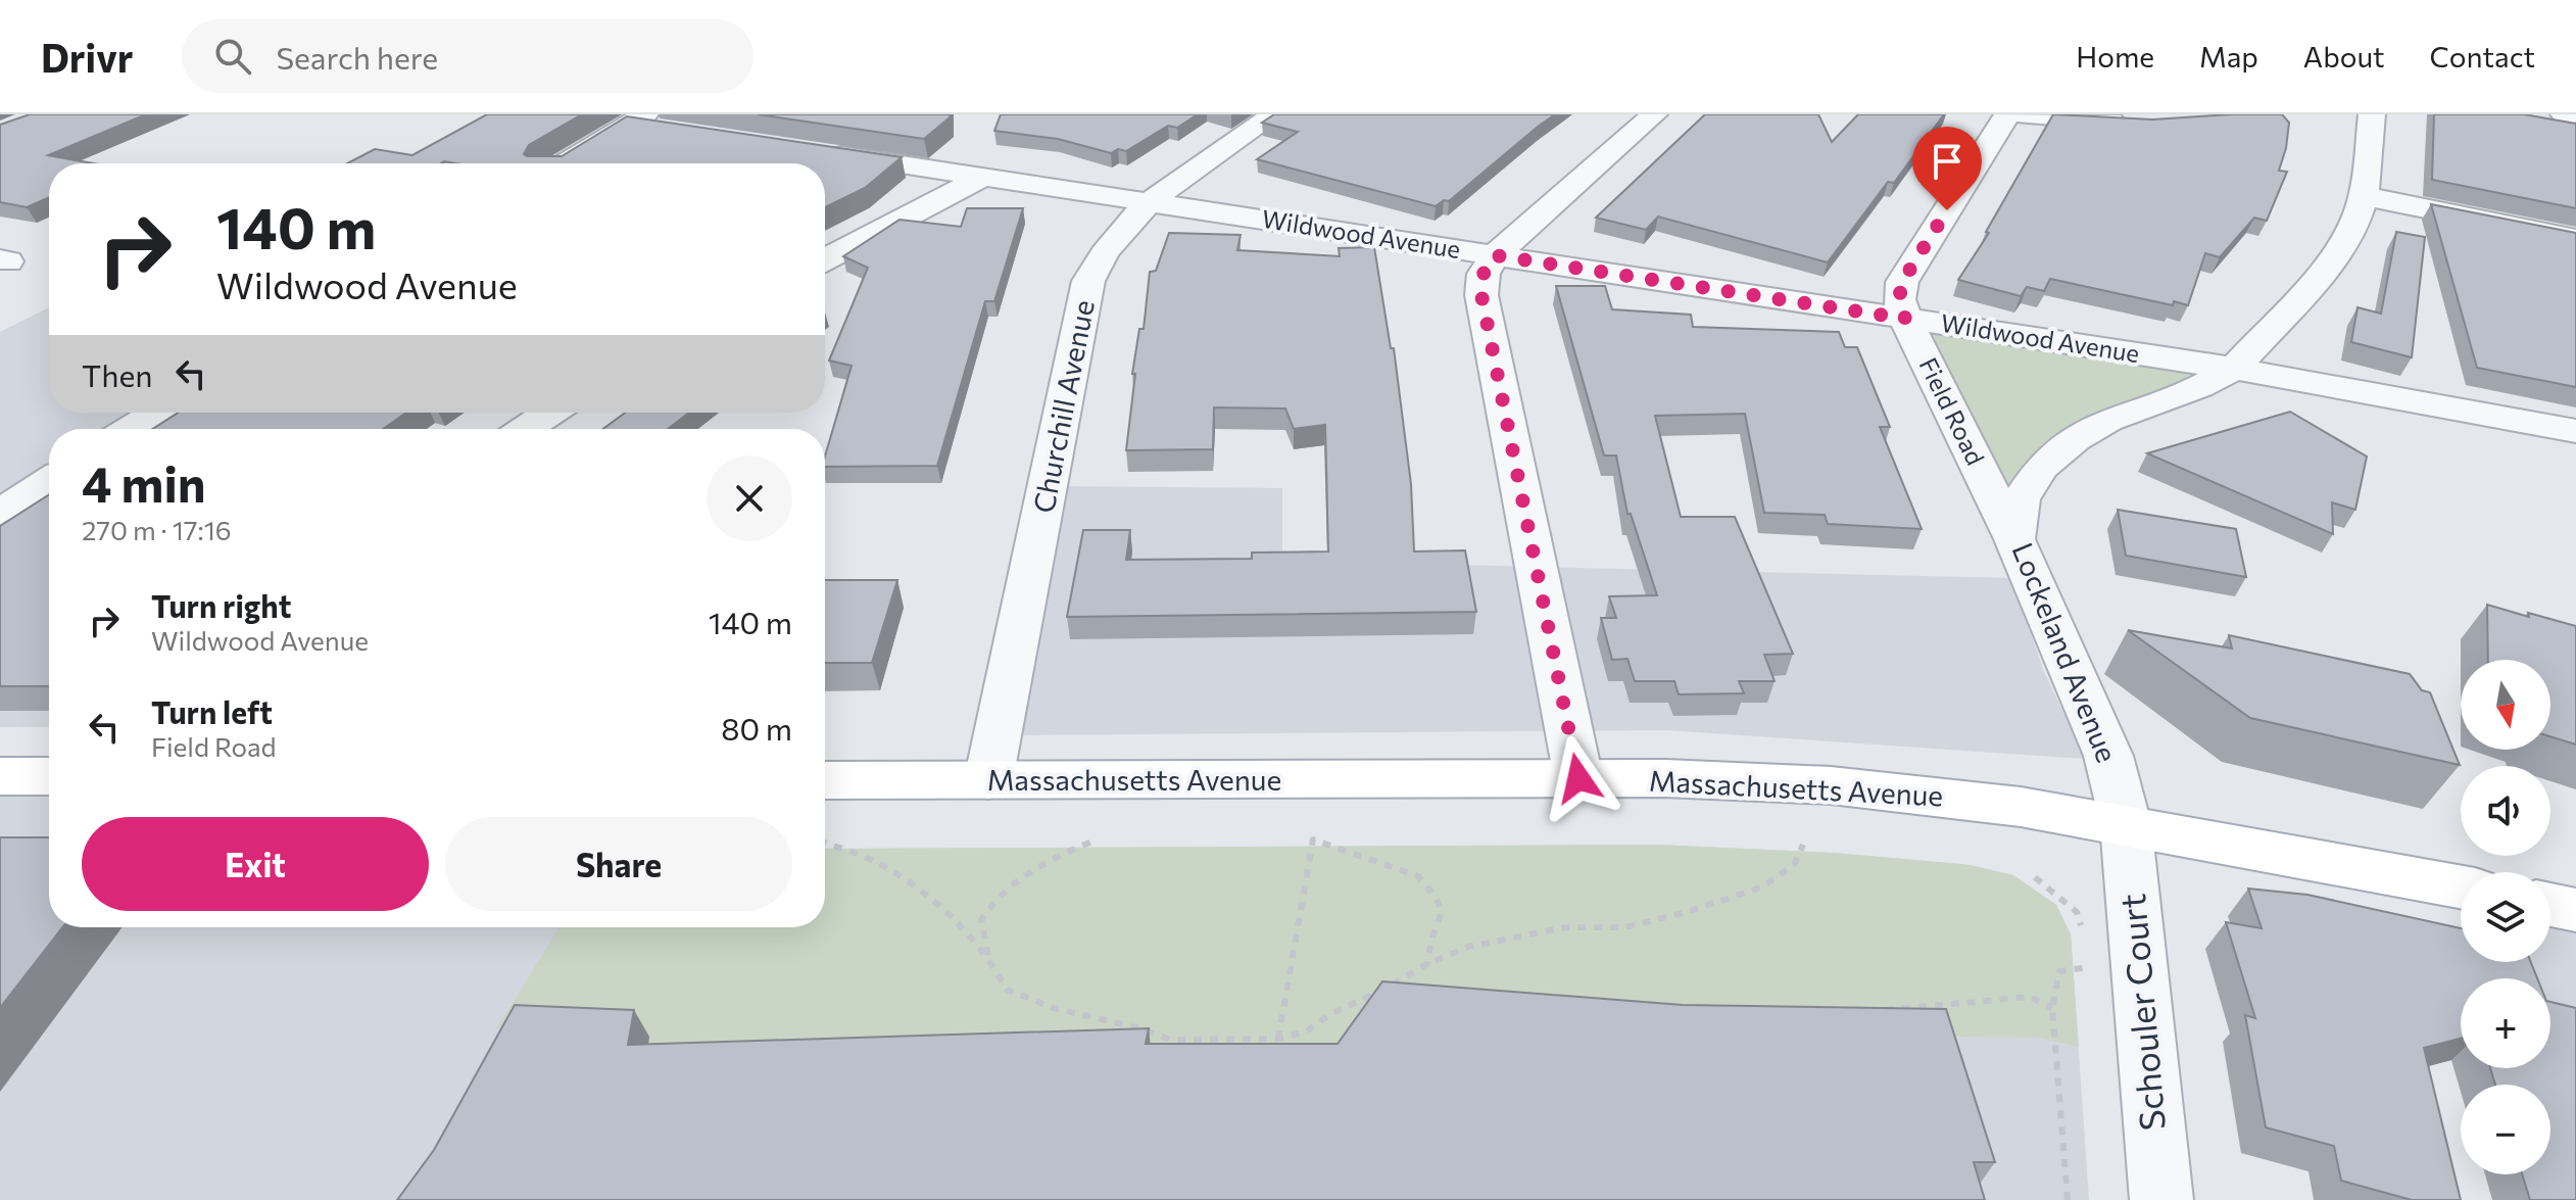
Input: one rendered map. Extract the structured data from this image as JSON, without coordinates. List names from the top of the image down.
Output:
{
  "streets": {
    "main road": ["Massachusetts Avenue"],
    "street": [
      "Wildwood Avenue",
      "Churchill Avenue",
      "Field Road",
      "Lockeland Avenue",
      "Schouler Court"
    ]
  },
  "crossings": [
    ["Wildwood Avenue", "Churchill Avenue"],
    ["Wildwood Avenue", "Field Road"],
    ["Wildwood Avenue", "Lockeland Avenue"],
    ["Churchill Avenue", "Massachusetts Avenue"],
    ["Field Road", "Lockeland Avenue"],
    ["Lockeland Avenue", "Massachusetts Avenue"],
    ["Lockeland Avenue", "Schouler Court"],
    ["Massachusetts Avenue", "Schouler Court"]
  ],
  "north": "bottom",
  "page": {
    "header": "Drivr",
    "search": "Search here",
    "nav": [
      "Home",
      "Map",
      "About",
      "Contact"
    ],
    "turn": ["140 m", "Wildwood Avenue"],
    "then": "Then",
    "heading": ["4 min", "270 m · 17:16"],
    "list": [
      {
        "name": "Turn right",
        "note": "Wildwood Avenue",
        "value": "140 m"
      },
      {
        "name": "Turn left",
        "note": "Field Road",
        "value": "80 m"
      }
    ],
    "map_buttons": ["+", "−"],
    "buttons": ["Exit", "Share"]
  }
}
